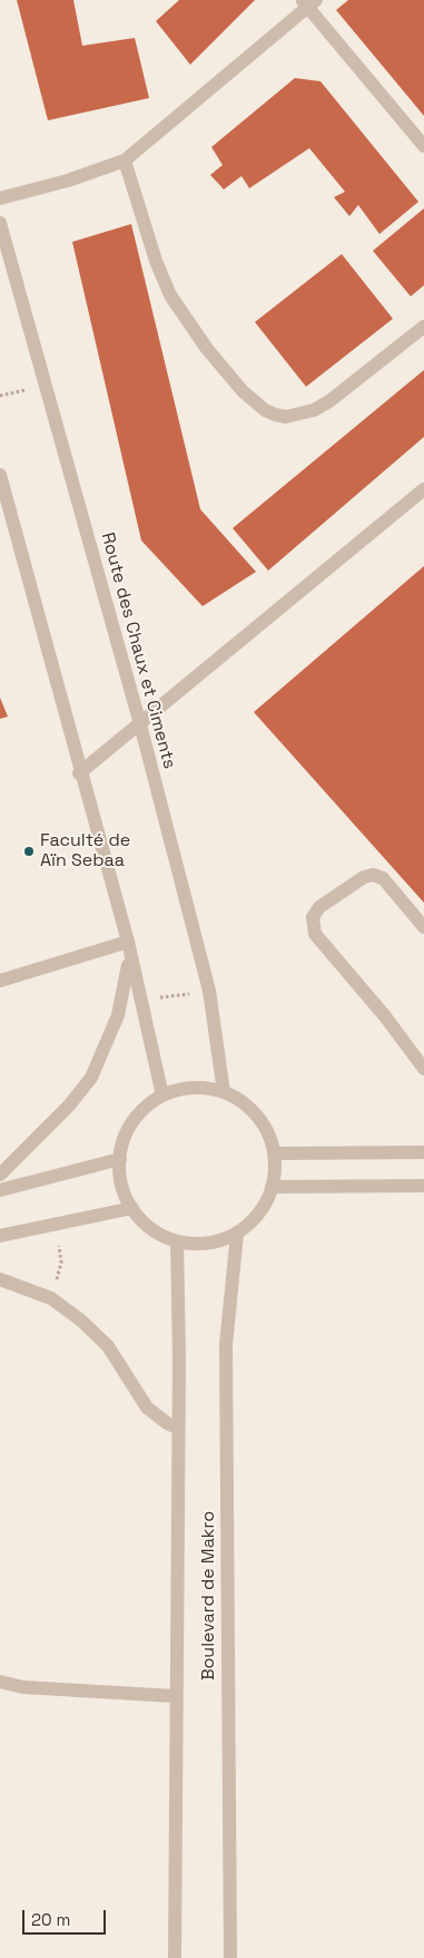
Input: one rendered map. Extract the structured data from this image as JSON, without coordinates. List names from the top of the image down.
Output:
{
  "streets": {
    "street": ["Route des Chaux et Ciments", "Boulevard de Makro"]
  },
  "crossings": [
    ["Route des Chaux et Ciments", "Boulevard de Makro"]
  ],
  "places": ["Faculté de Aïn Sebaa"],
  "scale_bar": "20 m"
}
